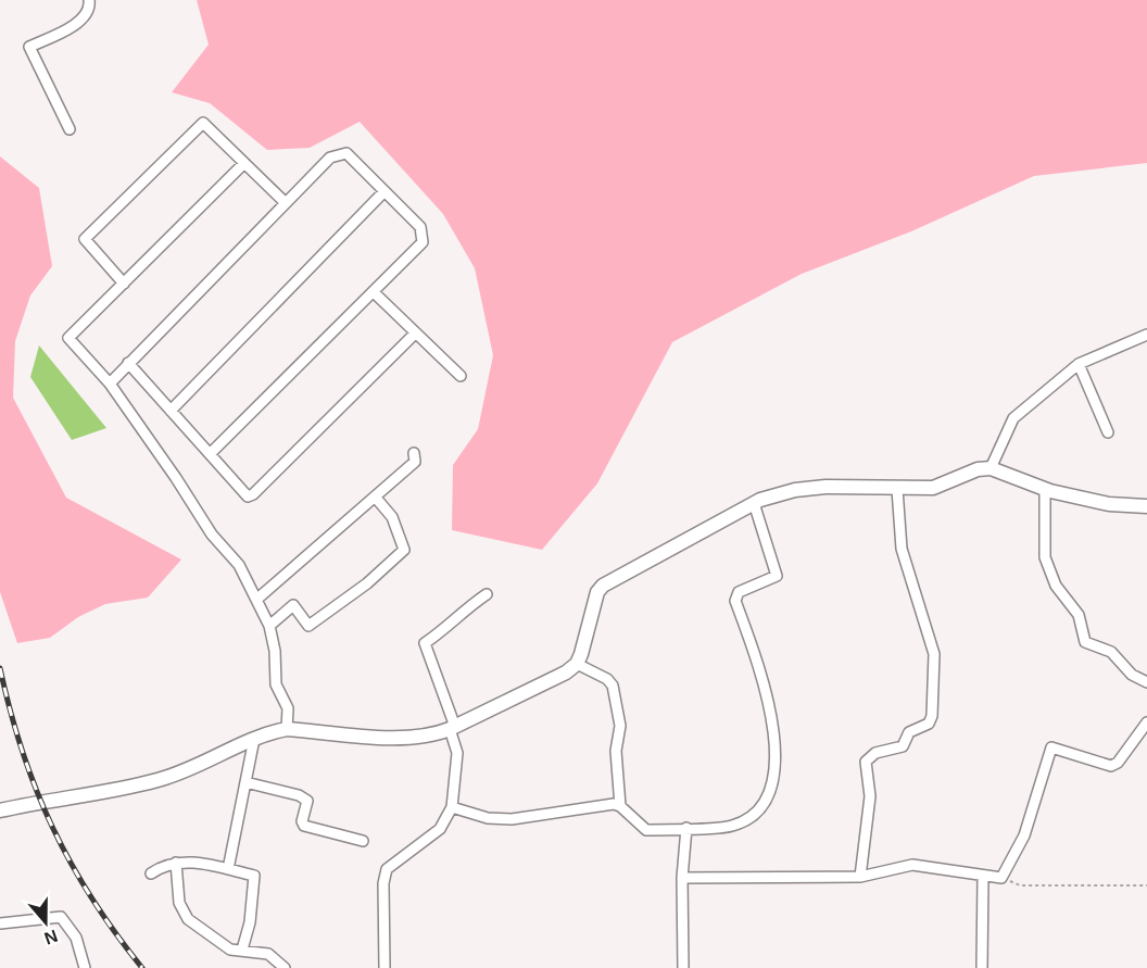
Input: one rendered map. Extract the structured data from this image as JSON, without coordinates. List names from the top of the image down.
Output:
{
  "north": "bottom"
}
